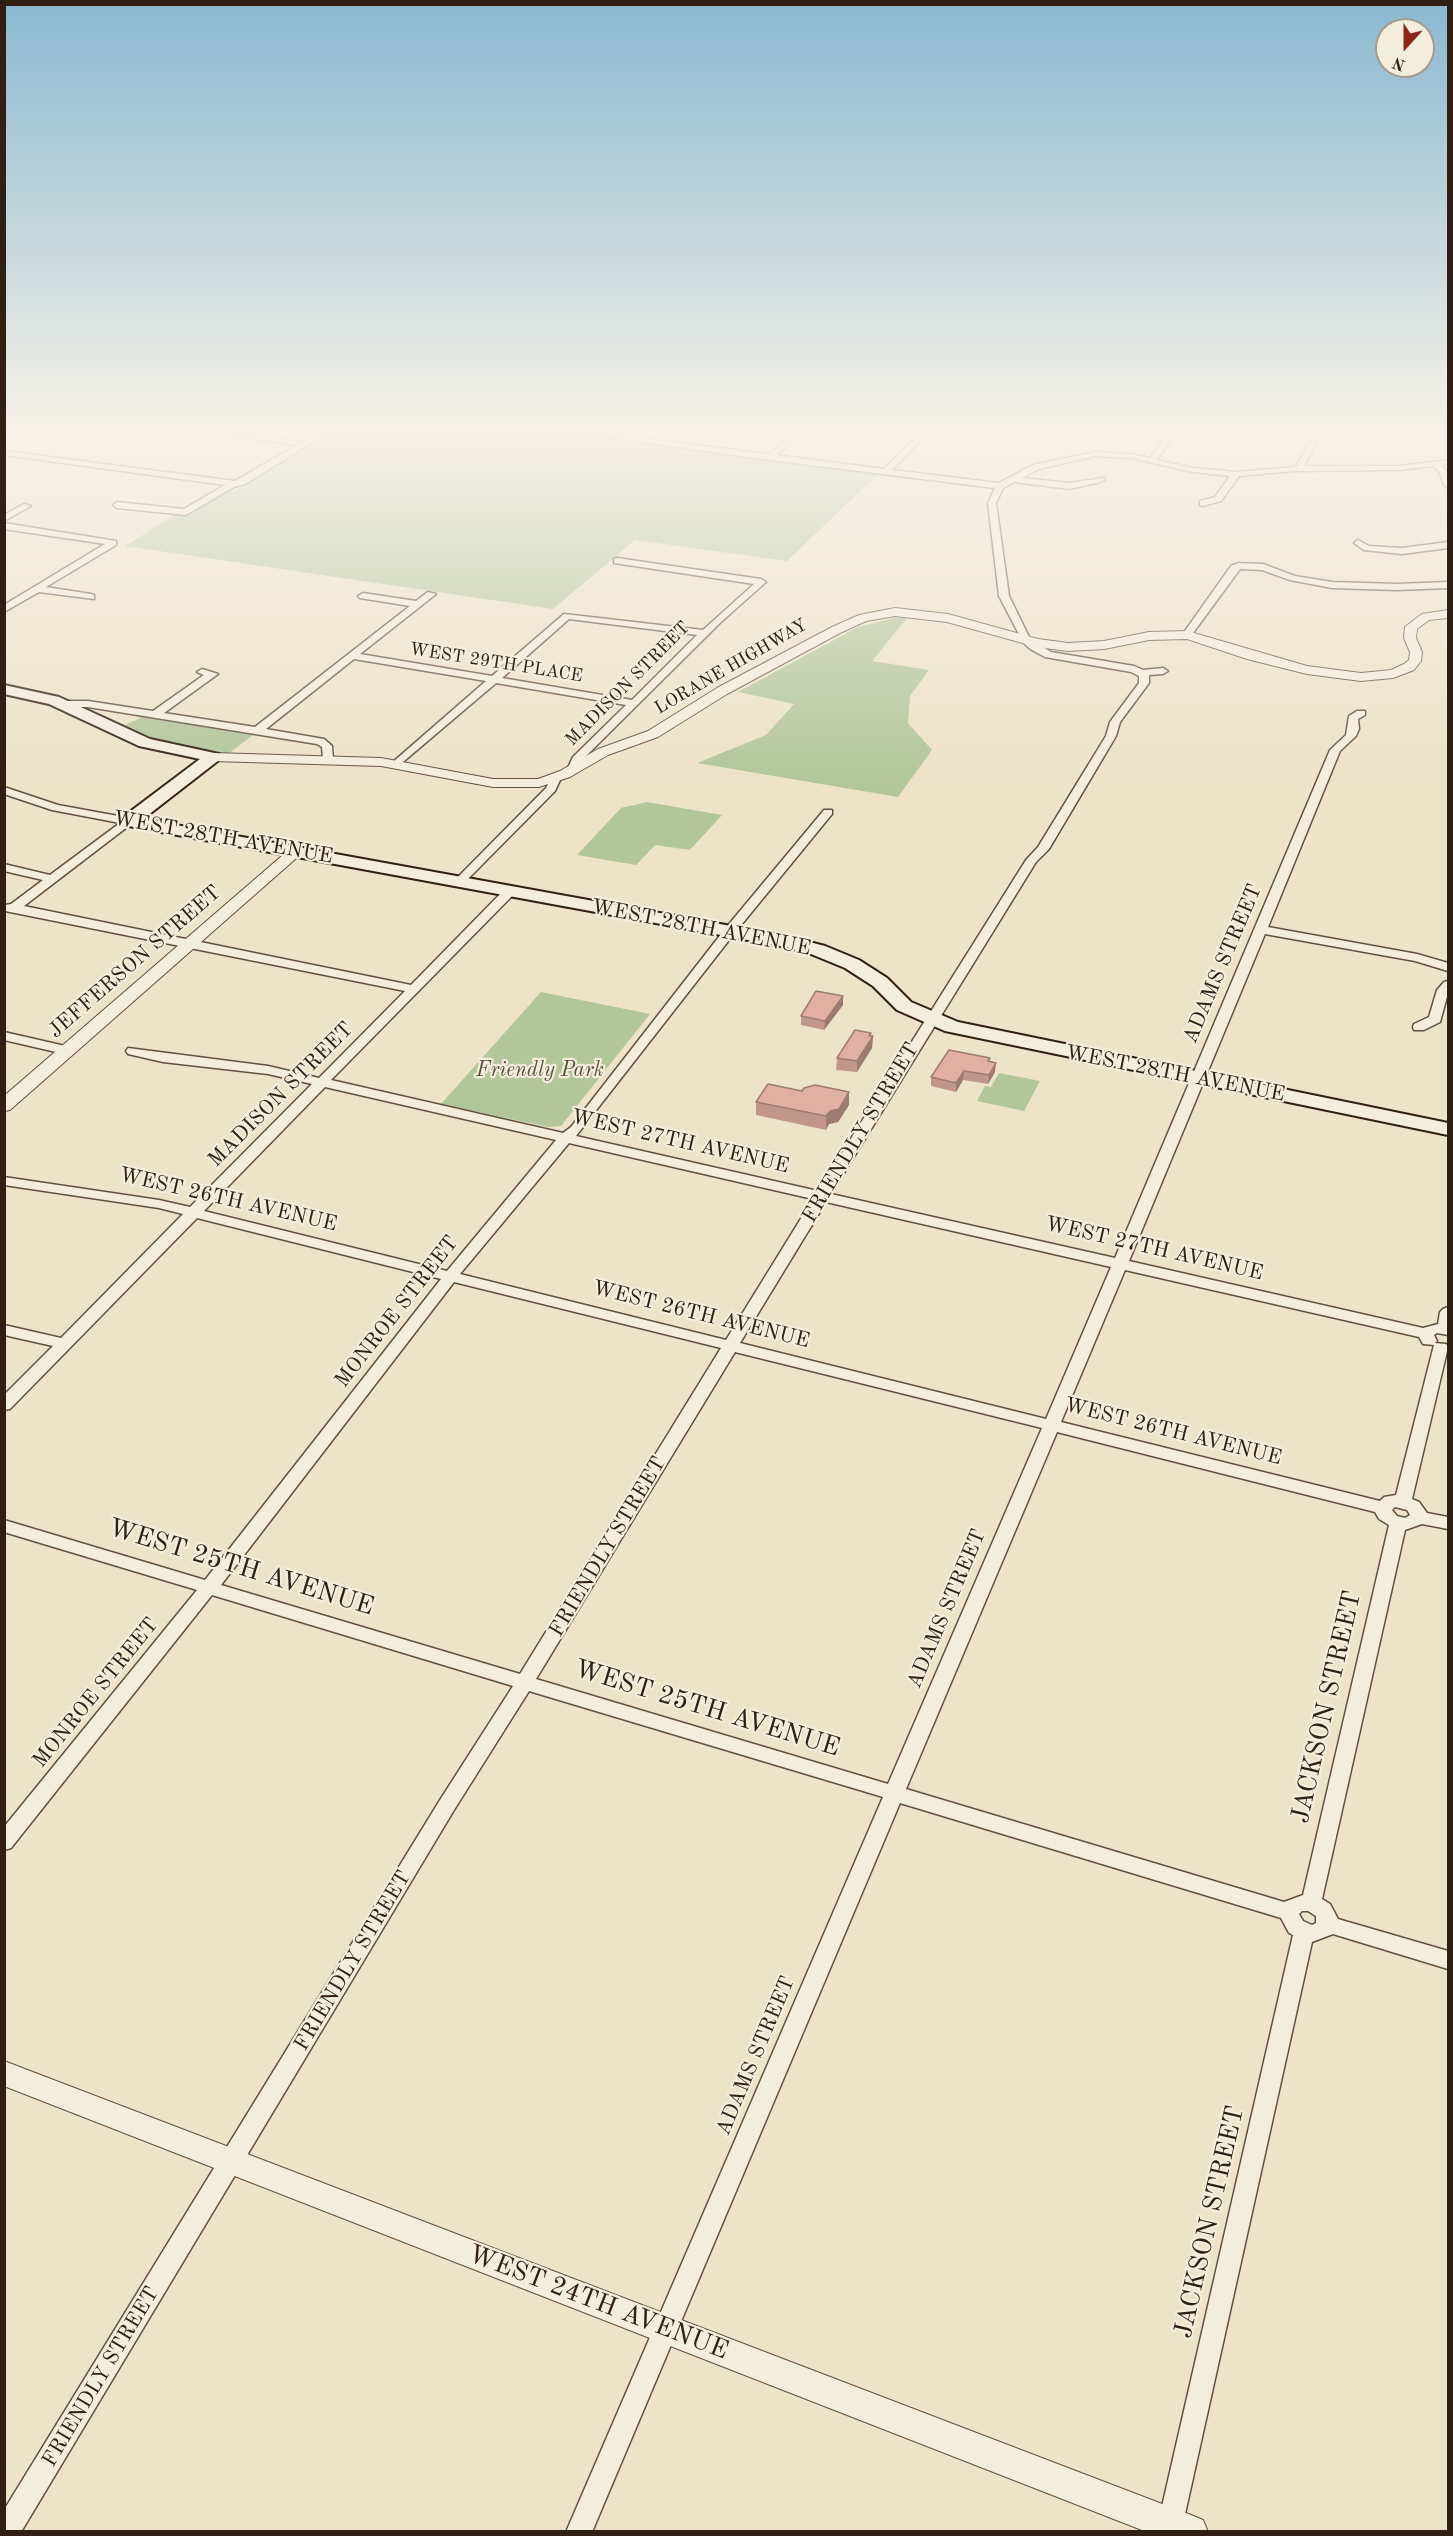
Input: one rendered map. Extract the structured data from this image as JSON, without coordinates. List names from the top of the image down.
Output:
{
  "streets": {
    "main road": ["LORANE HIGHWAY", "WEST 28TH AVENUE"],
    "street": [
      "WEST 29TH PLACE",
      "MADISON STREET",
      "JEFFERSON STREET",
      "ADAMS STREET",
      "FRIENDLY STREET",
      "WEST 27TH AVENUE",
      "WEST 26TH AVENUE",
      "MONROE STREET",
      "WEST 25TH AVENUE",
      "JACKSON STREET",
      "WEST 24TH AVENUE"
    ]
  },
  "crossings": [
    ["WEST 29TH PLACE", "MADISON STREET"],
    ["LORANE HIGHWAY", "MADISON STREET"],
    ["MADISON STREET", "WEST 28TH AVENUE"],
    ["MADISON STREET", "WEST 27TH AVENUE"],
    ["MADISON STREET", "WEST 26TH AVENUE"],
    ["WEST 28TH AVENUE", "JEFFERSON STREET"],
    ["WEST 28TH AVENUE", "ADAMS STREET"],
    ["WEST 28TH AVENUE", "FRIENDLY STREET"],
    ["WEST 28TH AVENUE", "MONROE STREET"],
    ["ADAMS STREET", "WEST 27TH AVENUE"],
    ["ADAMS STREET", "WEST 26TH AVENUE"],
    ["ADAMS STREET", "WEST 25TH AVENUE"],
    ["ADAMS STREET", "WEST 24TH AVENUE"],
    ["FRIENDLY STREET", "WEST 27TH AVENUE"],
    ["FRIENDLY STREET", "WEST 26TH AVENUE"],
    ["FRIENDLY STREET", "WEST 25TH AVENUE"],
    ["FRIENDLY STREET", "WEST 24TH AVENUE"],
    ["WEST 27TH AVENUE", "MONROE STREET"],
    ["WEST 26TH AVENUE", "MONROE STREET"],
    ["MONROE STREET", "WEST 25TH AVENUE"],
    ["WEST 25TH AVENUE", "JACKSON STREET"],
    ["JACKSON STREET", "WEST 24TH AVENUE"]
  ],
  "parks": ["Friendly Park"],
  "north": "bottom"
}
